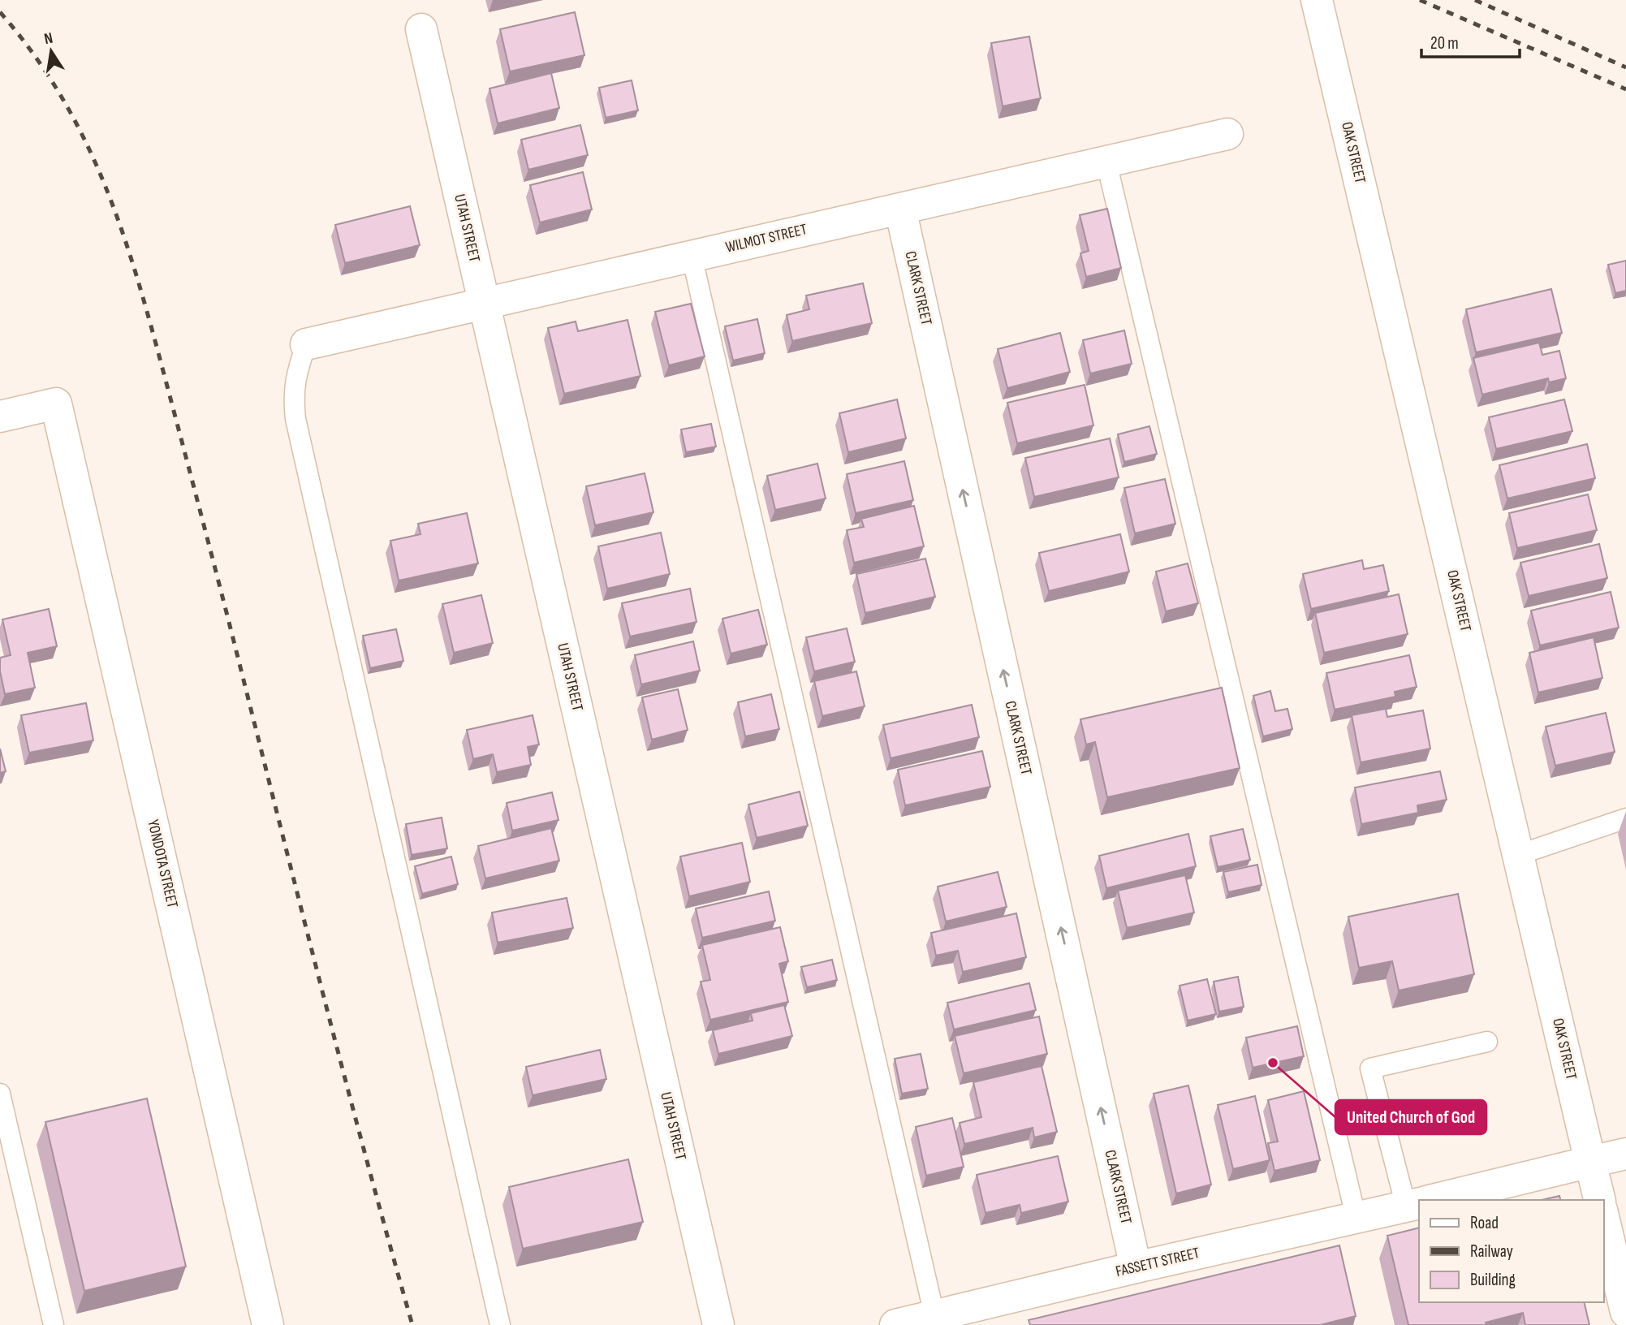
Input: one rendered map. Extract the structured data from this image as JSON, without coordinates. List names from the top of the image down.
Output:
{
  "streets": {
    "street": [
      "OAK STREET",
      "UTAH STREET",
      "WILMOT STREET",
      "CLARK STREET",
      "YONDOTA STREET",
      "FASSETT STREET"
    ]
  },
  "crossings": [
    ["OAK STREET", "FASSETT STREET"],
    ["UTAH STREET", "WILMOT STREET"],
    ["WILMOT STREET", "CLARK STREET"],
    ["CLARK STREET", "FASSETT STREET"]
  ],
  "one_way": ["CLARK STREET"],
  "places": ["United Church of God"],
  "legend": ["Road", "Railway", "Building"],
  "scale_bar": "20 m",
  "north": "top"
}
